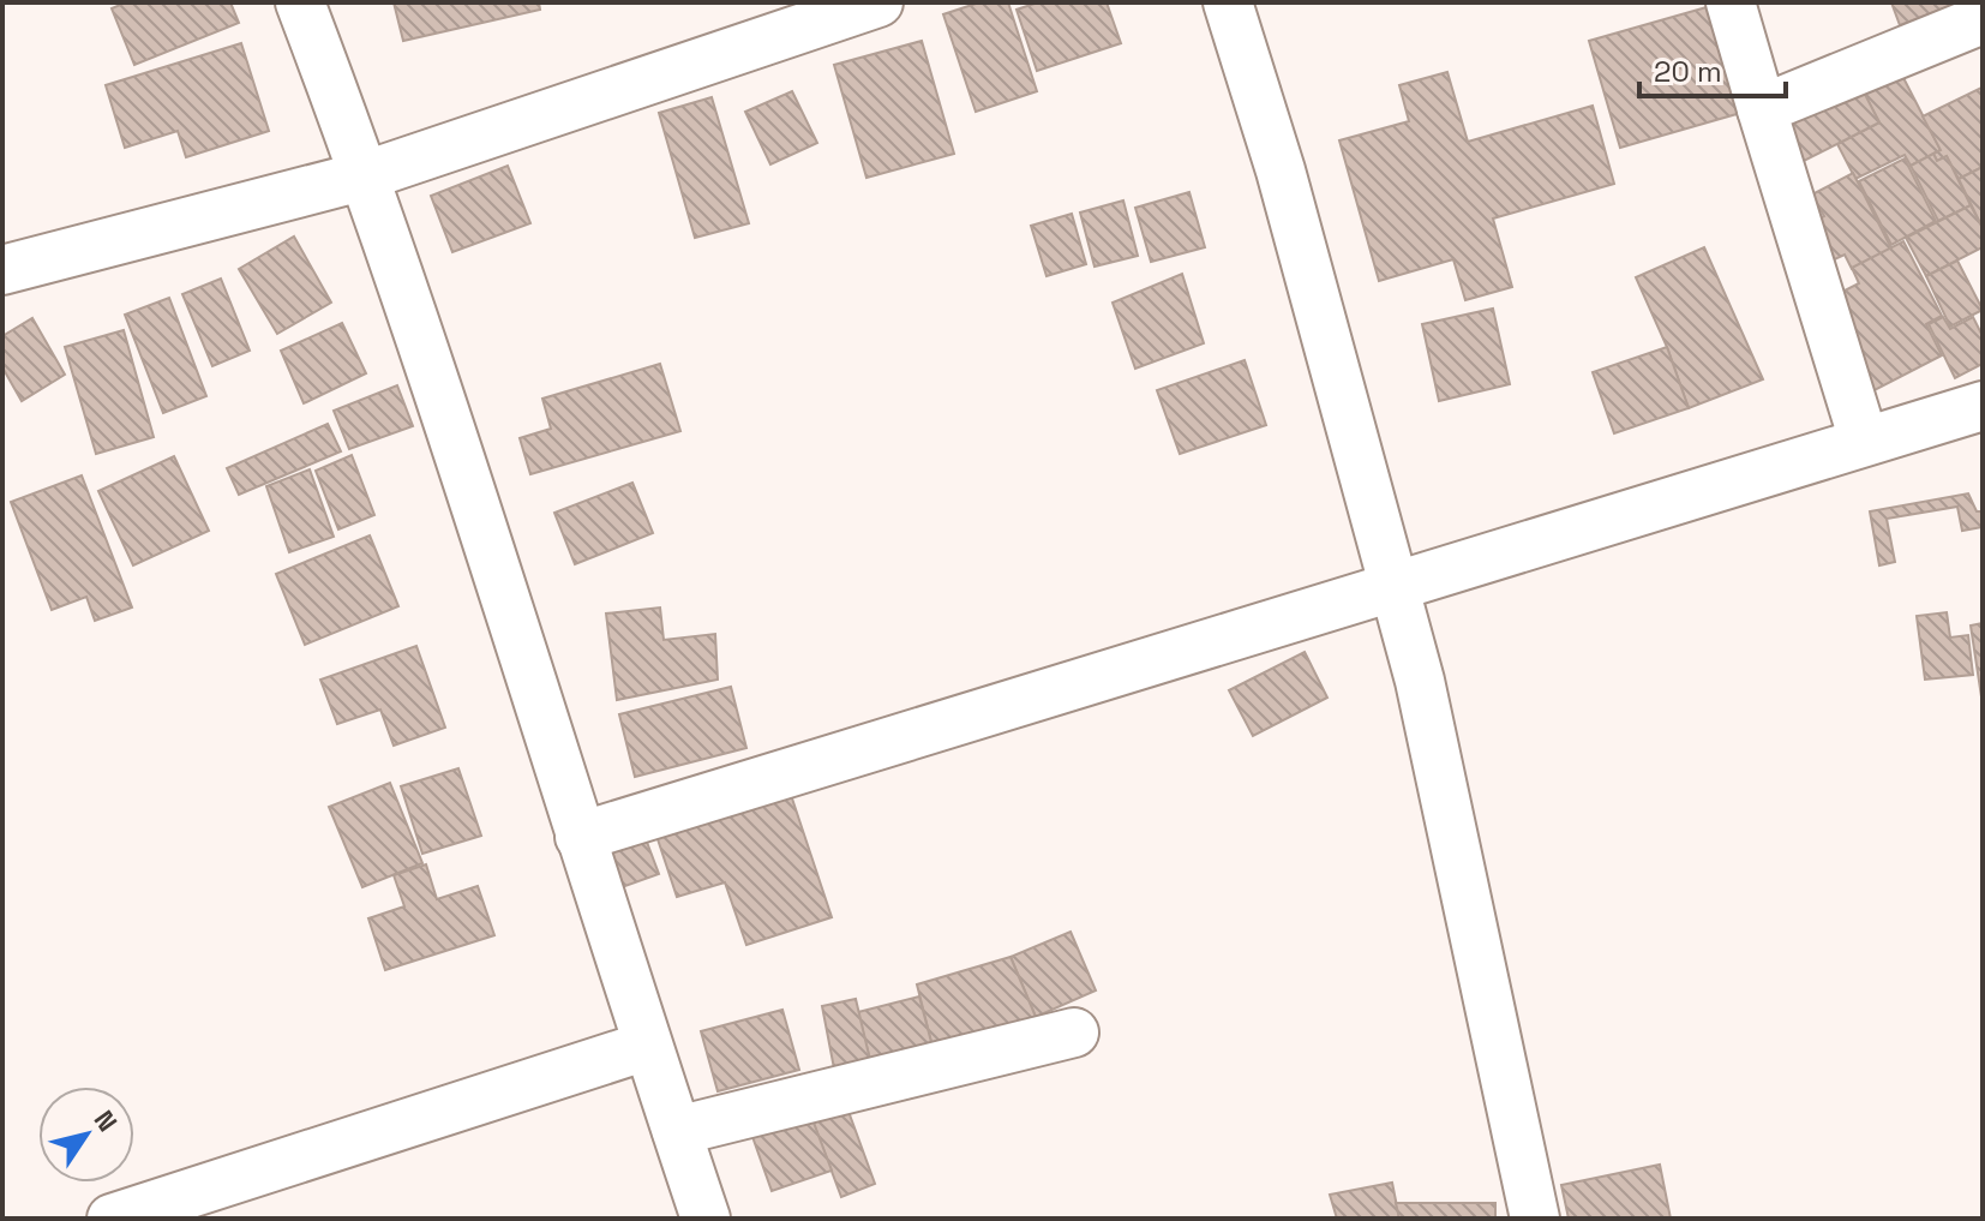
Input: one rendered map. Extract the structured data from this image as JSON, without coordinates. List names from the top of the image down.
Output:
{
  "scale_bar": "20 m",
  "north": "top right"
}
